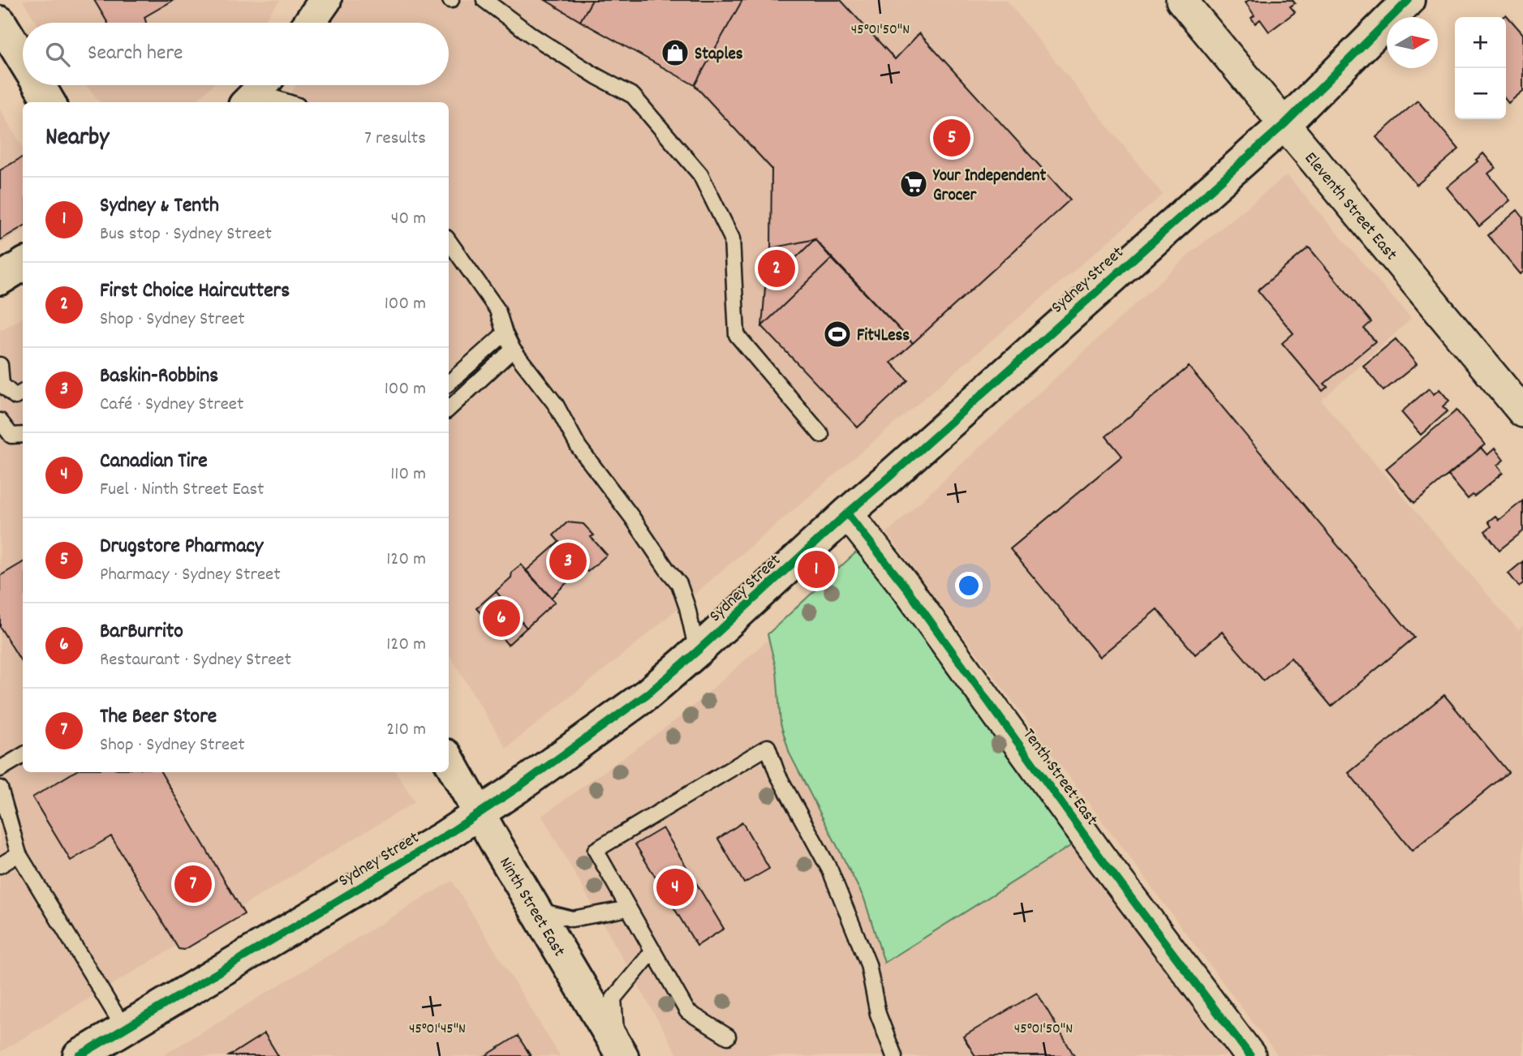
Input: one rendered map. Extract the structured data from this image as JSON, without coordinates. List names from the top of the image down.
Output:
{
  "streets": {
    "street": [
      "Eleventh Street East",
      "Sydney Street",
      "Tenth Street East",
      "Ninth Street East"
    ]
  },
  "crossings": [
    ["Eleventh Street East", "Sydney Street"],
    ["Sydney Street", "Tenth Street East"],
    ["Sydney Street", "Ninth Street East"]
  ],
  "places": {
    "shop": ["Staples"],
    "supermarket": ["Your Independent Grocer"],
    "sports": ["Fit4Less"]
  },
  "north": "right",
  "page": {
    "map_buttons": ["+", "−"],
    "search": "Search here",
    "heading": ["Nearby", "7 results"],
    "pins": [
      "5",
      "2",
      "3",
      "1",
      "6",
      "7",
      "4"
    ],
    "list": [
      {
        "mark": "1",
        "name": "Sydney & Tenth",
        "note": "Bus stop · Sydney Street",
        "value": "40 m"
      },
      {
        "mark": "2",
        "name": "First Choice Haircutters",
        "note": "Shop · Sydney Street",
        "value": "100 m"
      },
      {
        "mark": "3",
        "name": "Baskin-Robbins",
        "note": "Café · Sydney Street",
        "value": "100 m"
      },
      {
        "mark": "4",
        "name": "Canadian Tire",
        "note": "Fuel · Ninth Street East",
        "value": "110 m"
      },
      {
        "mark": "5",
        "name": "Drugstore Pharmacy",
        "note": "Pharmacy · Sydney Street",
        "value": "120 m"
      },
      {
        "mark": "6",
        "name": "BarBurrito",
        "note": "Restaurant · Sydney Street",
        "value": "120 m"
      },
      {
        "mark": "7",
        "name": "The Beer Store",
        "note": "Shop · Sydney Street",
        "value": "210 m"
      }
    ]
  },
  "coordinates": ["45°01'50\"N", "45°01'45\"N"]
}
